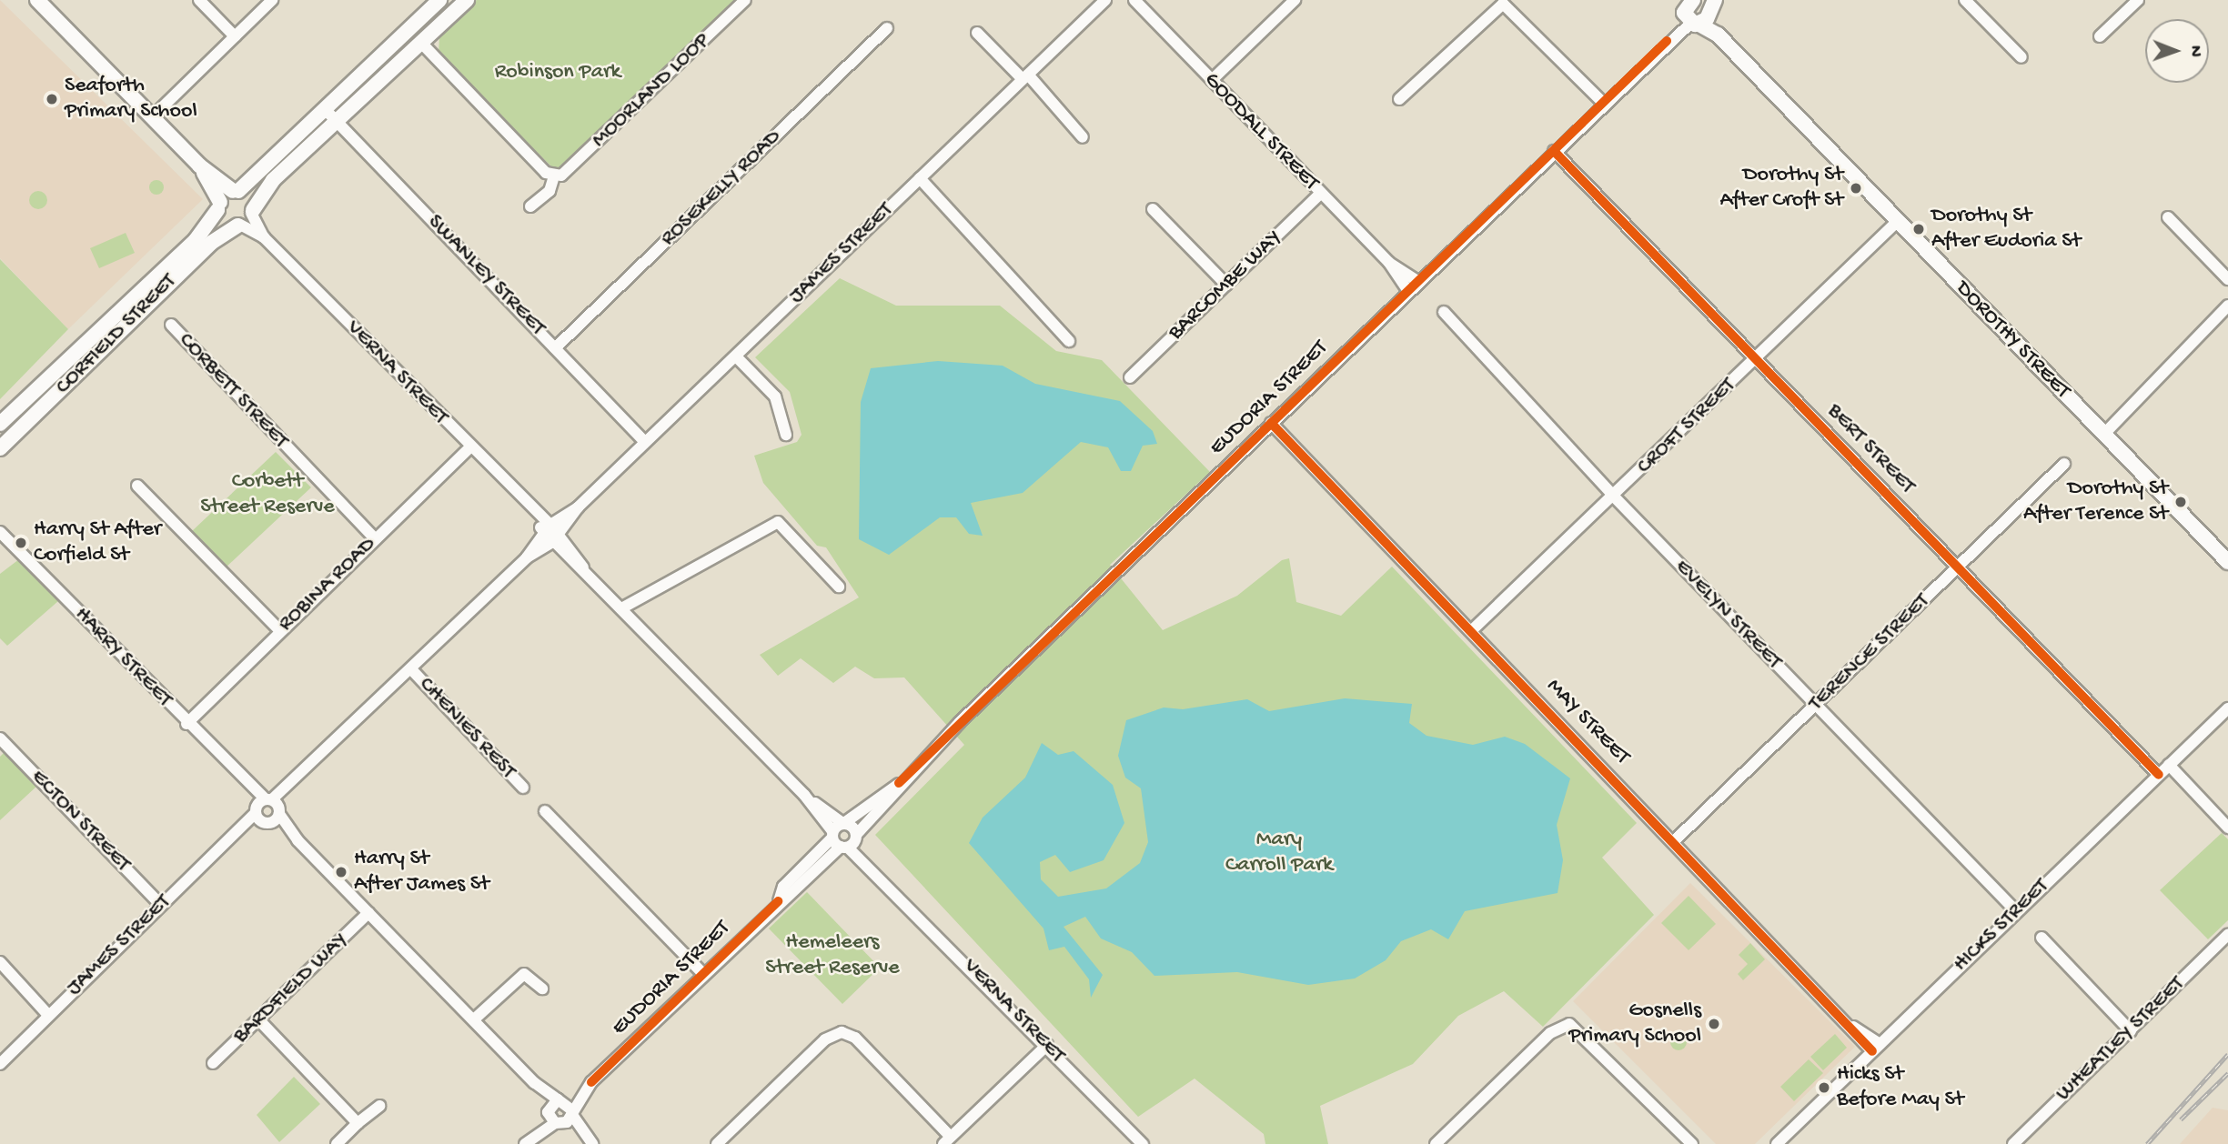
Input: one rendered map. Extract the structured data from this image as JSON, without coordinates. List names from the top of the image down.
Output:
{
  "streets": {
    "main road": ["CORFIELD STREET", "DOROTHY STREET"],
    "street": [
      "MOORLAND LOOP",
      "GOODALL STREET",
      "ROSEKELLY ROAD",
      "JAMES STREET",
      "SWANLEY STREET",
      "BARCOMBE WAY",
      "VERNA STREET",
      "CORBETT STREET",
      "EUDORIA STREET",
      "CROFT STREET",
      "BERT STREET",
      "ROBINA ROAD",
      "EVELYN STREET",
      "TERENCE STREET",
      "HARRY STREET",
      "MAY STREET",
      "CHENIES REST",
      "ECTON STREET",
      "HICKS STREET",
      "BARDFIELD WAY",
      "WHEATLEY STREET"
    ]
  },
  "crossings": [
    ["GOODALL STREET", "BARCOMBE WAY"],
    ["GOODALL STREET", "EUDORIA STREET"],
    ["ROSEKELLY ROAD", "SWANLEY STREET"],
    ["JAMES STREET", "SWANLEY STREET"],
    ["JAMES STREET", "VERNA STREET"],
    ["JAMES STREET", "HARRY STREET"],
    ["JAMES STREET", "CHENIES REST"],
    ["JAMES STREET", "ECTON STREET"],
    ["CORFIELD STREET", "VERNA STREET"],
    ["DOROTHY STREET", "EUDORIA STREET"],
    ["DOROTHY STREET", "CROFT STREET"],
    ["VERNA STREET", "EUDORIA STREET"],
    ["VERNA STREET", "ROBINA ROAD"],
    ["CORBETT STREET", "ROBINA ROAD"],
    ["EUDORIA STREET", "BERT STREET"],
    ["EUDORIA STREET", "HARRY STREET"],
    ["EUDORIA STREET", "MAY STREET"],
    ["CROFT STREET", "BERT STREET"],
    ["CROFT STREET", "EVELYN STREET"],
    ["CROFT STREET", "MAY STREET"],
    ["BERT STREET", "TERENCE STREET"],
    ["BERT STREET", "HICKS STREET"],
    ["ROBINA ROAD", "HARRY STREET"],
    ["EVELYN STREET", "TERENCE STREET"],
    ["EVELYN STREET", "HICKS STREET"],
    ["TERENCE STREET", "MAY STREET"],
    ["HARRY STREET", "BARDFIELD WAY"],
    ["MAY STREET", "HICKS STREET"]
  ],
  "parks": [
    "Robinson Park",
    "Corbett Street Reserve",
    "Mary Carroll Park",
    "Hemeleers Street Reserve"
  ],
  "places": [
    "Seaforth Primary School",
    "Dorothy St After Croft St",
    "Dorothy St After Eudoria St",
    "Dorothy St After Terence St",
    "Harry St After Corfield St",
    "Harry St After James St",
    "Gosnells Primary School",
    "Hicks St Before May St"
  ],
  "north": "right"
}
